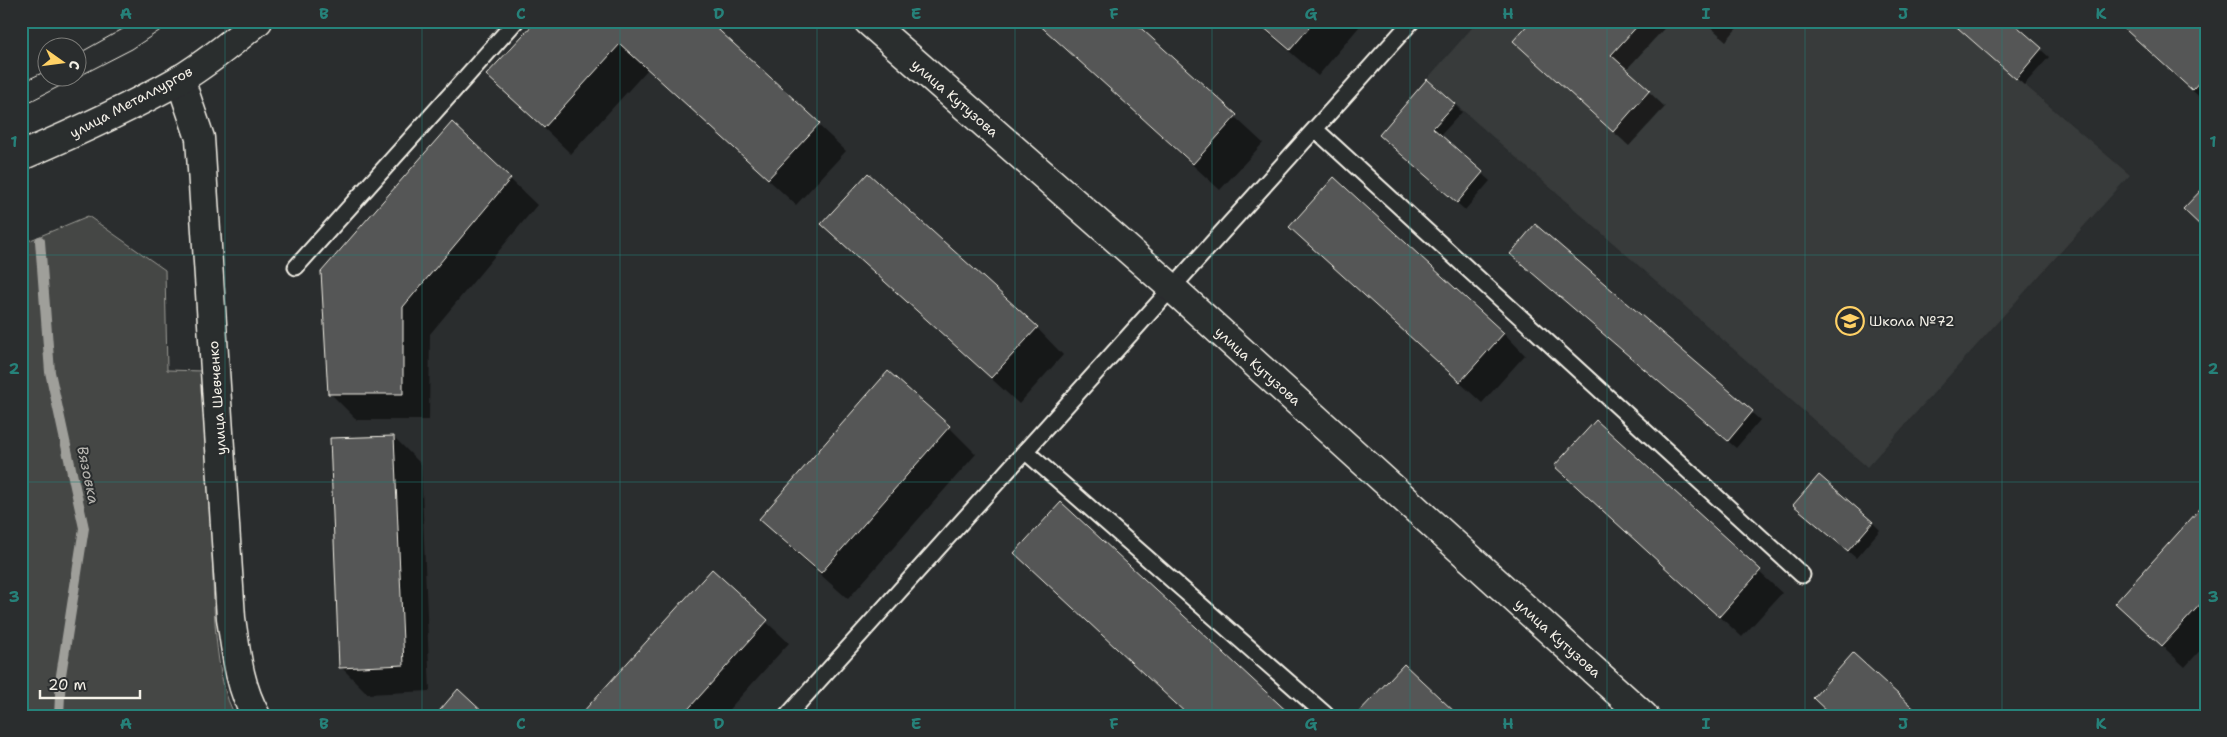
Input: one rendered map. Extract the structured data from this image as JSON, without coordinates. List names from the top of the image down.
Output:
{
  "streets": {
    "street": ["улица Кутузова", "улица Металлургов", "улица Шевченко"]
  },
  "crossings": [
    ["улица Металлургов", "улица Шевченко"]
  ],
  "water": ["Вязовка"],
  "places": {
    "school or university": ["Школа №72"]
  },
  "scale_bar": "20 m",
  "north": "right",
  "grid": {
    "columns": [
      "A",
      "B",
      "C",
      "D",
      "E",
      "F",
      "G",
      "H",
      "I",
      "J",
      "K"
    ],
    "rows": ["1", "2", "3"]
  }
}
